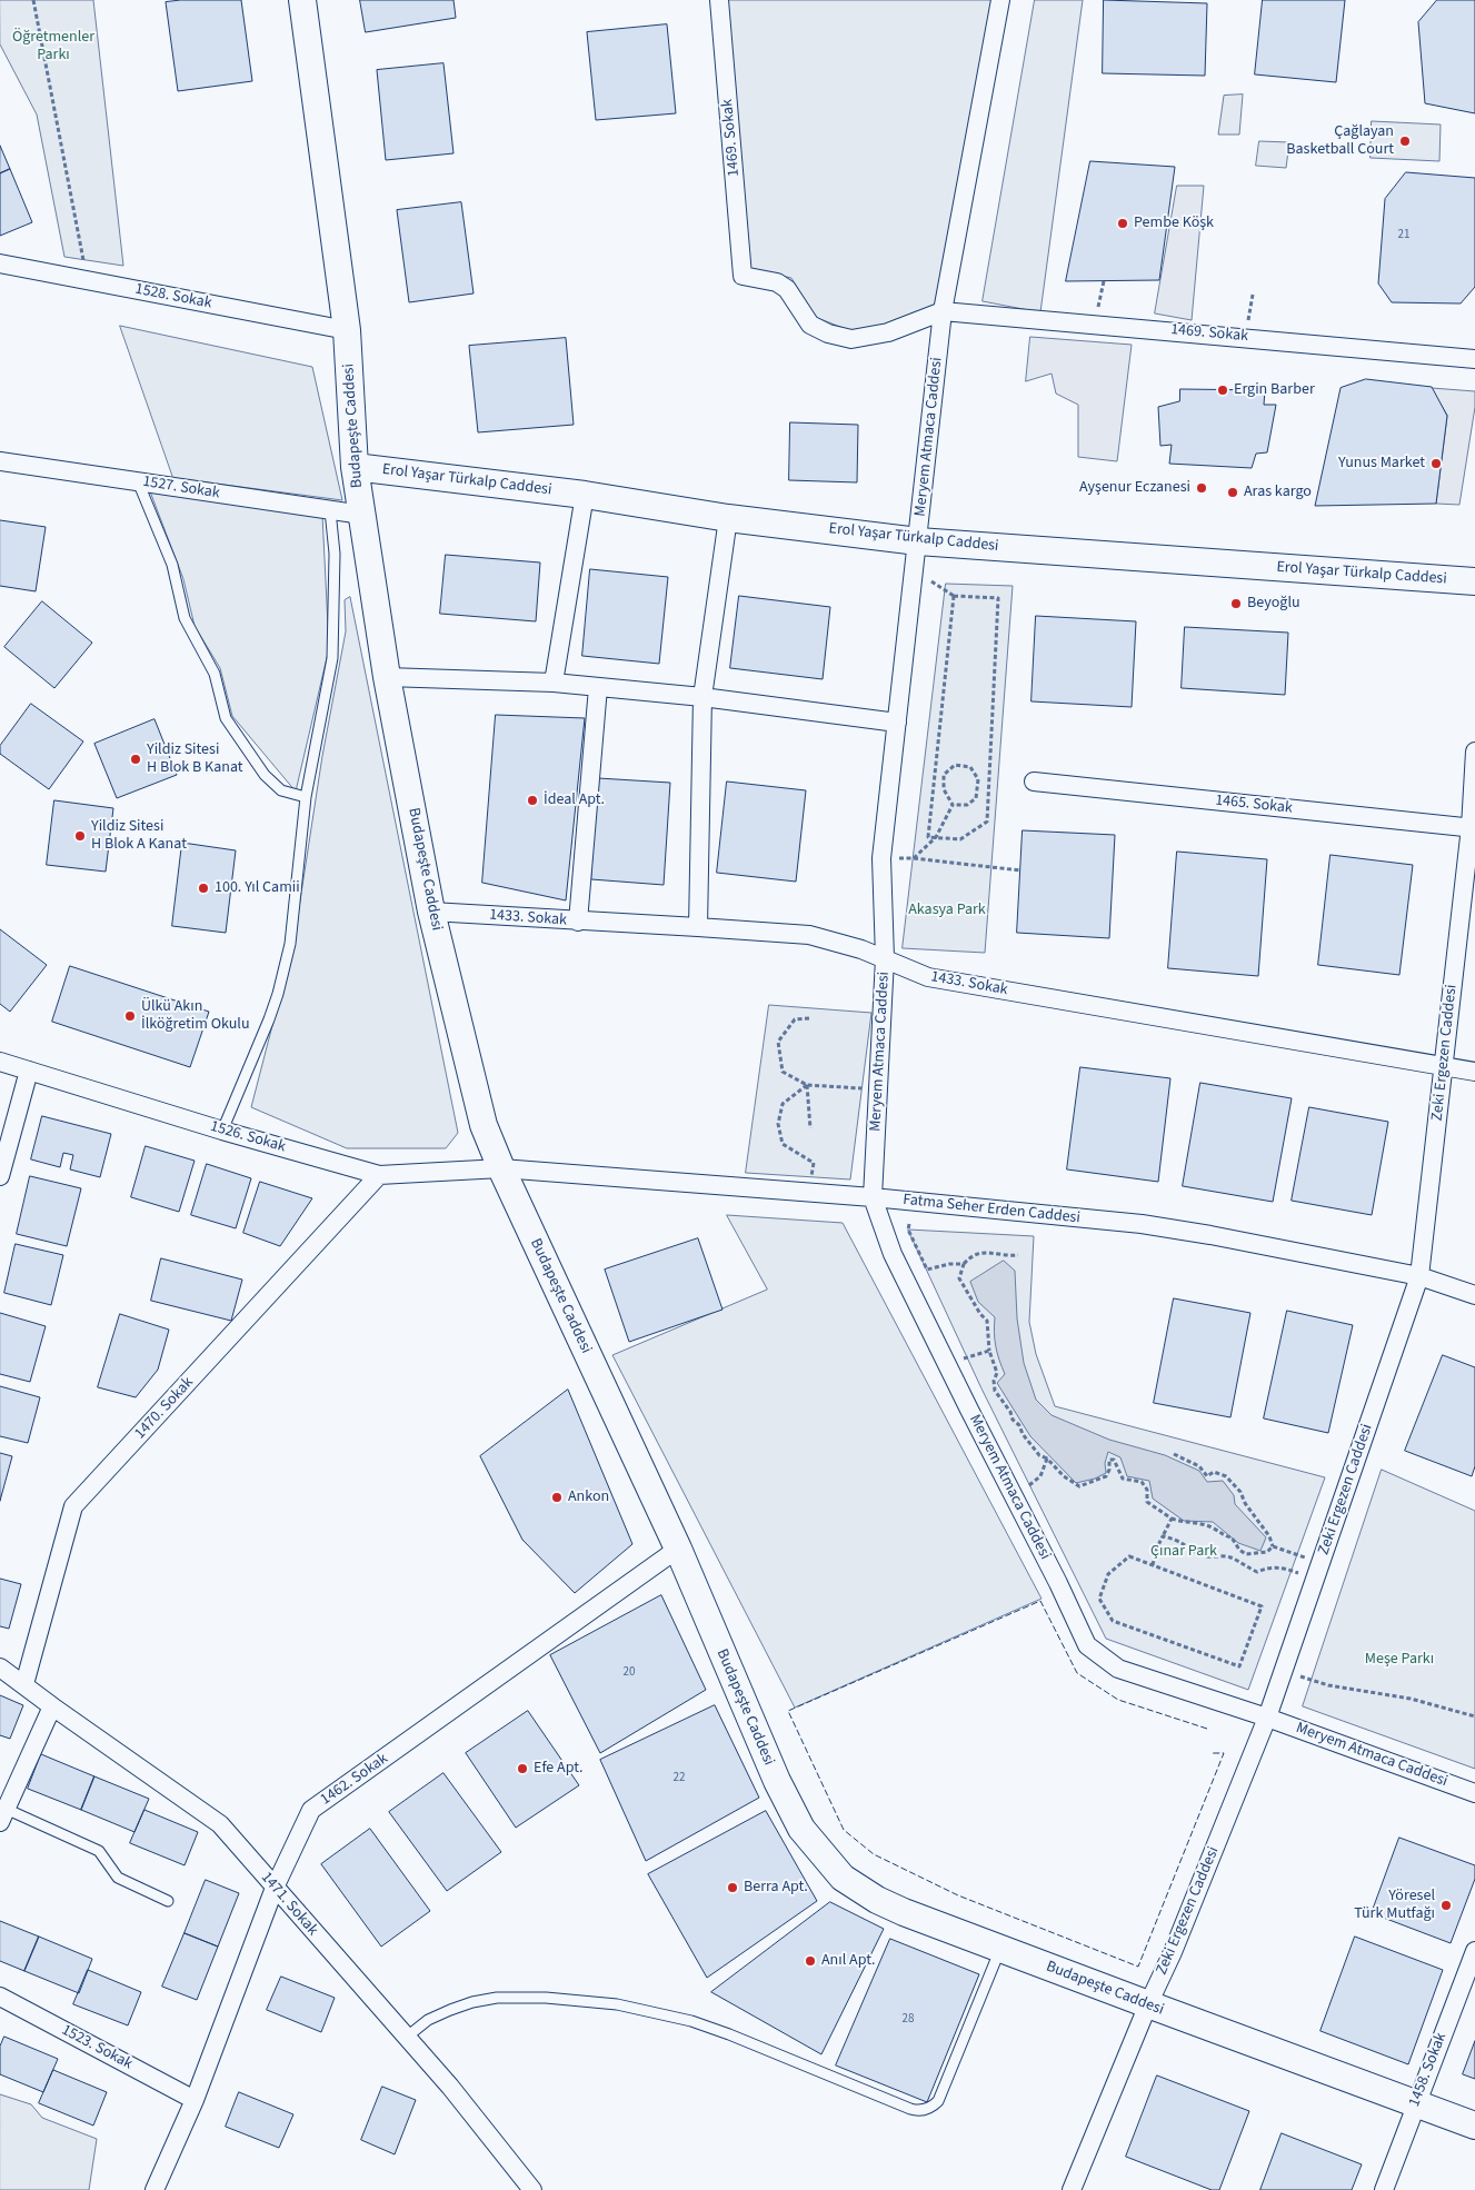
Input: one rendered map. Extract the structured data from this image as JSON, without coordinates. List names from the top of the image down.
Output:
{
  "streets": {
    "street": [
      "1469. Sokak",
      "1528. Sokak",
      "Budapeşte Caddesi",
      "Meryem Atmaca Caddesi",
      "Erol Yaşar Türkalp Caddesi",
      "1527. Sokak",
      "1465. Sokak",
      "1433. Sokak",
      "Zeki Ergezen Caddesi",
      "1526. Sokak",
      "Fatma Seher Erden Caddesi",
      "1470. Sokak",
      "1462. Sokak",
      "1471. Sokak",
      "1523. Sokak",
      "1458. Sokak"
    ]
  },
  "crossings": [
    ["1469. Sokak", "Meryem Atmaca Caddesi"],
    ["1528. Sokak", "Budapeşte Caddesi"],
    ["Budapeşte Caddesi", "Erol Yaşar Türkalp Caddesi"],
    ["Budapeşte Caddesi", "1527. Sokak"],
    ["Budapeşte Caddesi", "1433. Sokak"],
    ["Budapeşte Caddesi", "Zeki Ergezen Caddesi"],
    ["Budapeşte Caddesi", "1526. Sokak"],
    ["Budapeşte Caddesi", "Fatma Seher Erden Caddesi"],
    ["Budapeşte Caddesi", "1462. Sokak"],
    ["Budapeşte Caddesi", "1458. Sokak"],
    ["Meryem Atmaca Caddesi", "Erol Yaşar Türkalp Caddesi"],
    ["Meryem Atmaca Caddesi", "1433. Sokak"],
    ["Meryem Atmaca Caddesi", "Zeki Ergezen Caddesi"],
    ["Meryem Atmaca Caddesi", "Fatma Seher Erden Caddesi"],
    ["1465. Sokak", "Zeki Ergezen Caddesi"],
    ["1433. Sokak", "Zeki Ergezen Caddesi"],
    ["Zeki Ergezen Caddesi", "Fatma Seher Erden Caddesi"],
    ["1526. Sokak", "Fatma Seher Erden Caddesi"],
    ["1526. Sokak", "1470. Sokak"],
    ["1470. Sokak", "1471. Sokak"],
    ["1462. Sokak", "1471. Sokak"],
    ["1462. Sokak", "1523. Sokak"]
  ],
  "parks": [
    "Öğretmenler Parkı",
    "Akasya Park",
    "Çınar Park",
    "Meşe Parkı"
  ],
  "places": [
    "Çağlayan Basketball Court",
    "Pembe Köşk",
    "Ergin Barber",
    "Yunus Market",
    "Ayşenur Eczanesi",
    "Aras kargo",
    "Beyoğlu",
    "Yildiz Sitesi H Blok B Kanat",
    "İdeal Apt.",
    "Yildiz Sitesi H Blok A Kanat",
    "100. Yıl Camii",
    "Ülkü Akın İlköğretim Okulu",
    "Ankon",
    "Efe Apt.",
    "Berra Apt.",
    "Yöresel Türk Mutfağı",
    "Anıl Apt."
  ],
  "house_numbers": [
    "21",
    "20",
    "22",
    "28"
  ]
}
